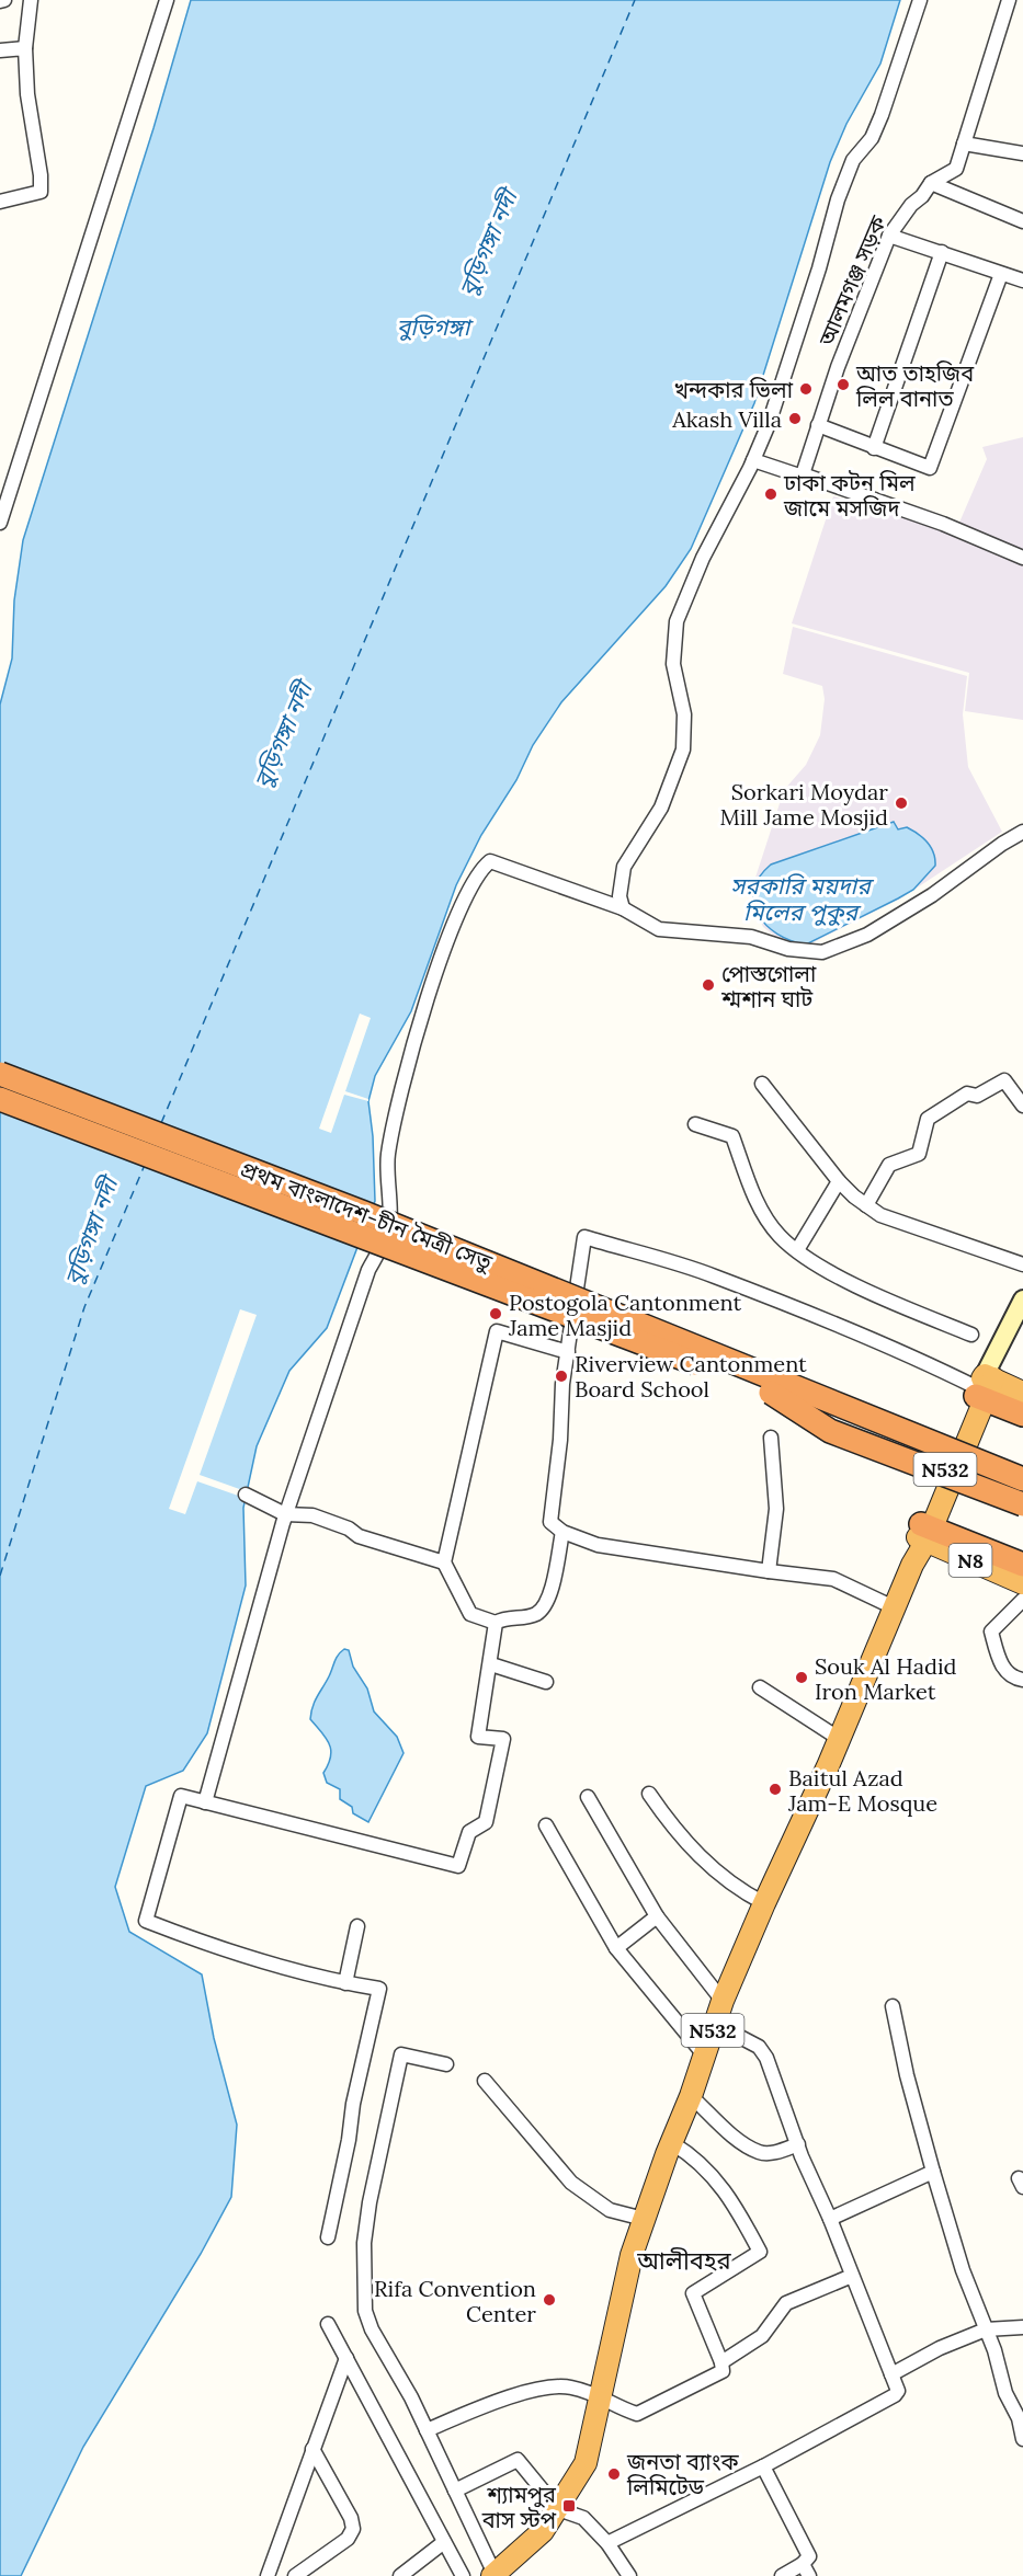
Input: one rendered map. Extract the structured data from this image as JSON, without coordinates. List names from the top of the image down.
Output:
{
  "streets": {
    "highway": ["প্রথম বাংলাদেশ-চীন মৈত্রী সেতু", "N532", "N8"],
    "street": ["আলমগঞ্জ সড়ক"]
  },
  "crossings": [
    ["N532", "N8"]
  ],
  "districts": ["আলীবহর"],
  "water": ["বুড়িগঙ্গা নদী", "বুড়িগঙ্গা", "সরকারি ময়দার মিলের পুকুর"],
  "places": {
    "other": [
      "আত তাহজিব লিল বানাত",
      "খন্দকার ভিলা",
      "Akash Villa",
      "ঢাকা কটন মিল জামে মসজিদ",
      "Sorkari Moydar Mill Jame Mosjid",
      "পোস্তগোলা শ্মশান ঘাট",
      "Postogola Cantonment Jame Masjid",
      "Riverview Cantonment Board School",
      "Souk Al Hadid Iron Market",
      "Baitul Azad Jam-E Mosque",
      "Rifa Convention Center",
      "জনতা ব্যাংক লিমিটেড"
    ],
    "transit": ["শ্যামপুর বাস স্টপ"]
  }
}
